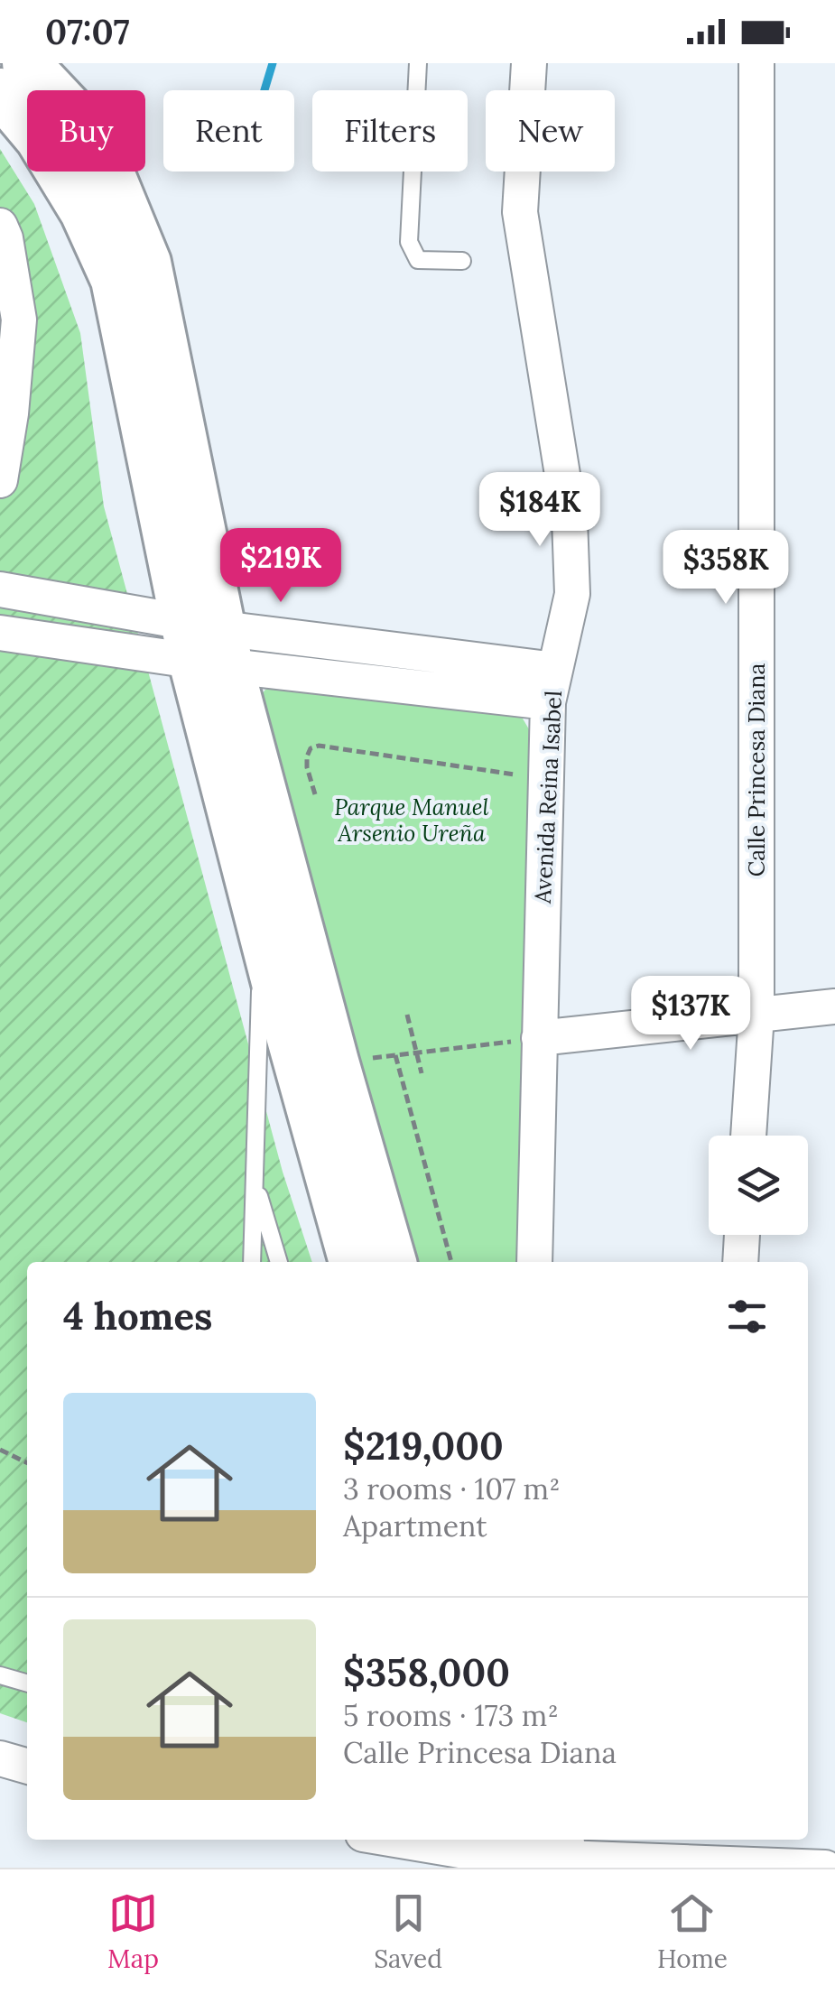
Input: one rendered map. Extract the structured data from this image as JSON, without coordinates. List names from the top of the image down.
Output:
{
  "streets": {
    "street": ["Calle Princesa Diana", "Avenida Reina Isabel"]
  },
  "parks": ["Parque Manuel Arsenio Ureña"],
  "page": {
    "status": "07:07",
    "chip": [
      "Buy",
      "Rent",
      "Filters",
      "New"
    ],
    "price": [
      "$184K",
      "$219K",
      "$358K",
      "$137K"
    ],
    "heading": "4 homes",
    "list": [
      {
        "name": "$219,000",
        "note": "3 rooms · 107 m² · Apartment"
      },
      {
        "name": "$358,000",
        "note": "5 rooms · 173 m² · Calle Princesa Diana"
      }
    ],
    "tabs": ["Map", "Saved", "Home"]
  }
}
